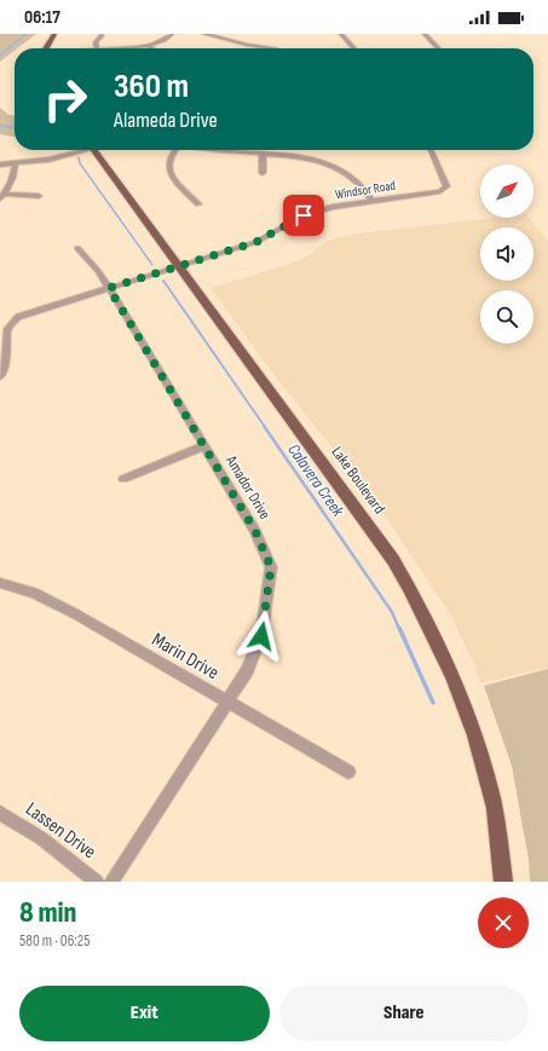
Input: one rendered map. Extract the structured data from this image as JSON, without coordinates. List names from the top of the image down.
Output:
{
  "streets": {
    "main road": ["Lake Boulevard"],
    "street": [
      "Windsor Road",
      "Amador Drive",
      "Marin Drive",
      "Lassen Drive"
    ]
  },
  "crossings": [
    ["Windsor Road", "Lake Boulevard"],
    ["Windsor Road", "Amador Drive"],
    ["Amador Drive", "Marin Drive"]
  ],
  "water": ["Calavera Creek"],
  "north": "top right",
  "page": {
    "status": "06:17",
    "turn": ["360 m", "Alameda Drive"],
    "heading": ["8 min", "580 m · 06:25"],
    "buttons": ["Exit", "Share"]
  }
}
